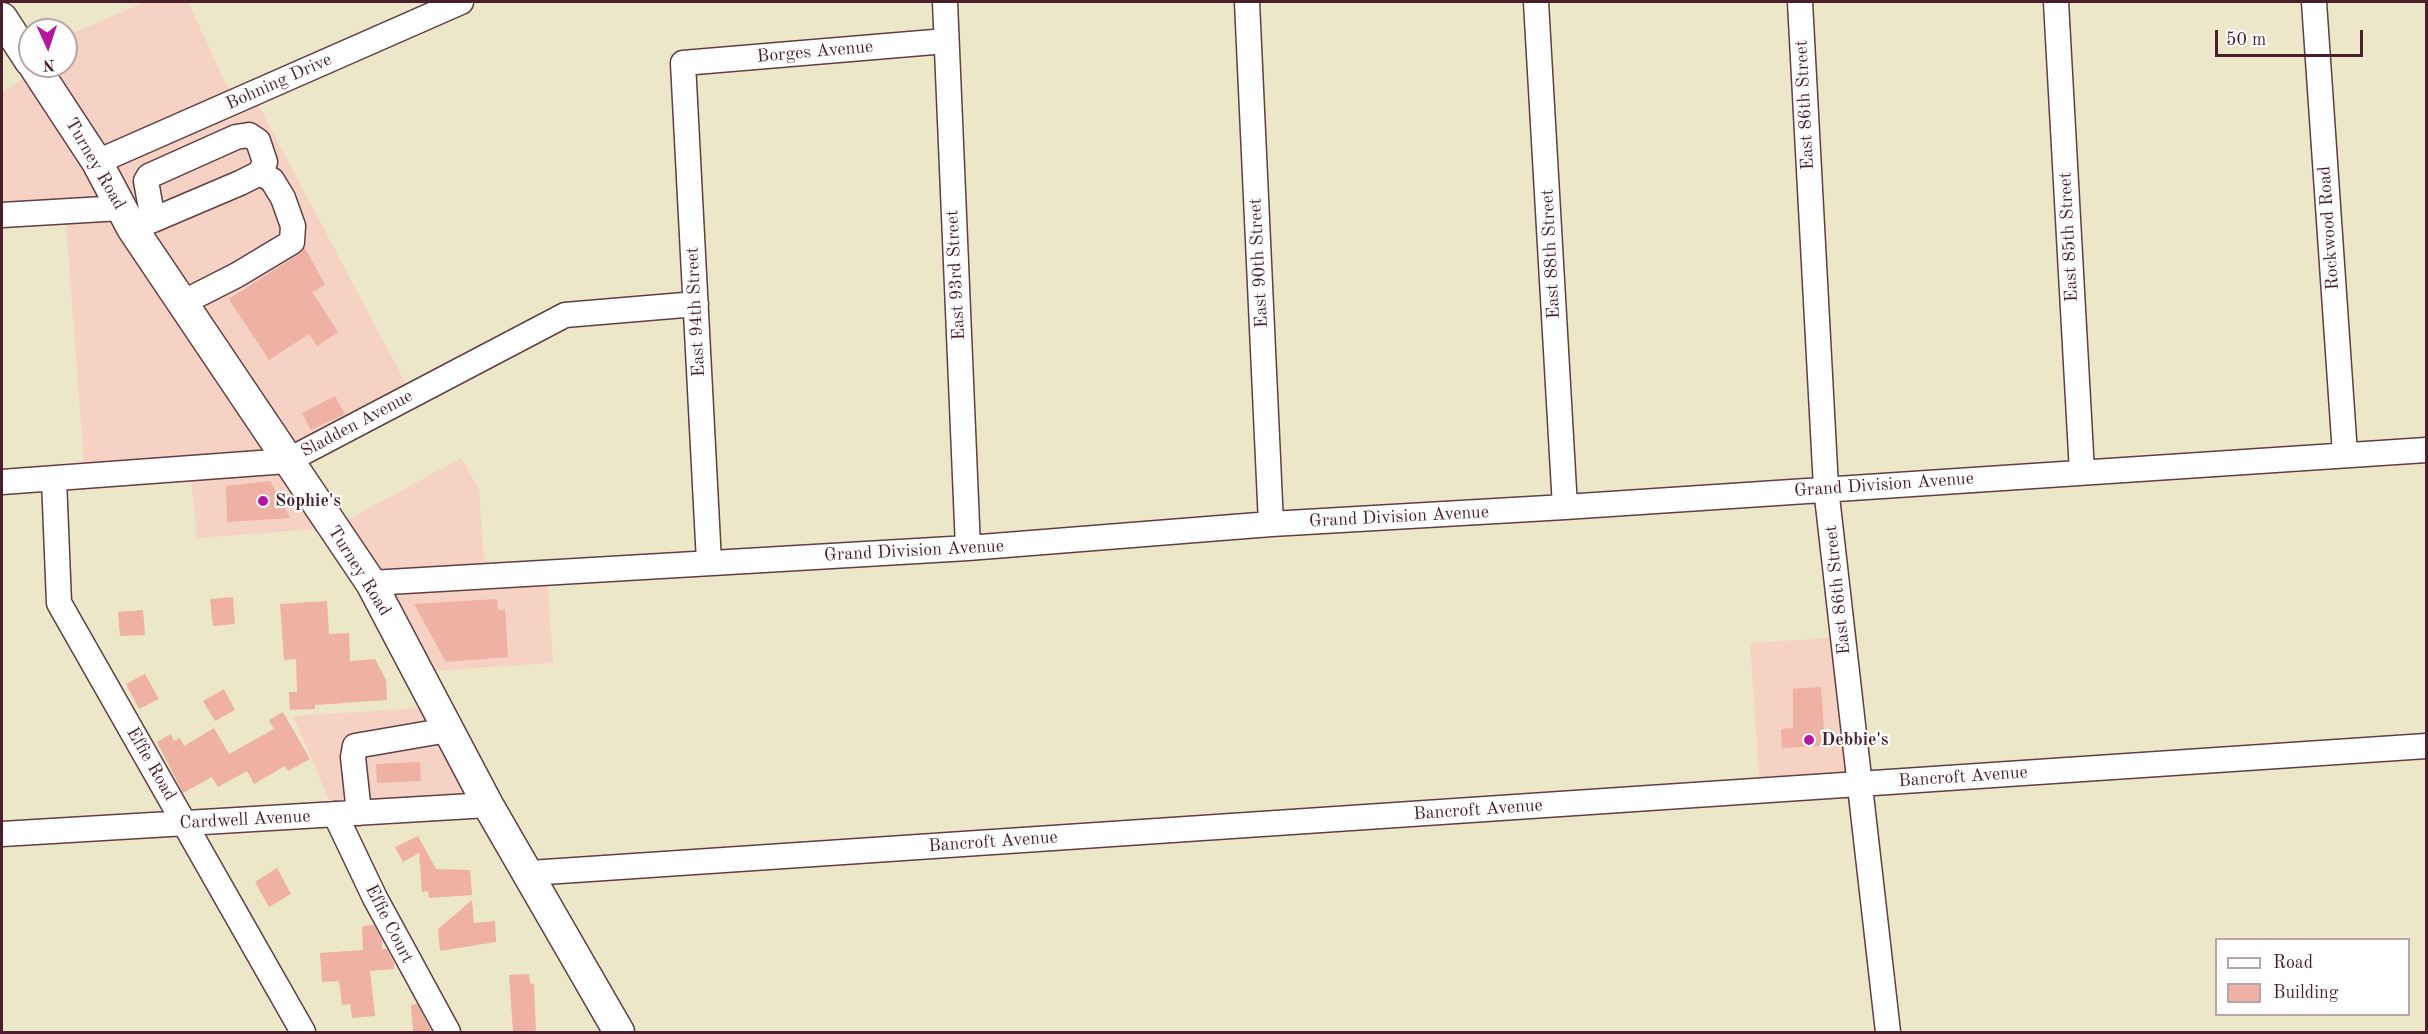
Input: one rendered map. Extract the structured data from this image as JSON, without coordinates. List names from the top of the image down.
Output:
{
  "streets": {
    "main road": ["Turney Road"],
    "street": [
      "Borges Avenue",
      "Bohning Drive",
      "East 86th Street",
      "Rockwood Road",
      "East 85th Street",
      "East 88th Street",
      "East 90th Street",
      "East 93rd Street",
      "East 94th Street",
      "Sladden Avenue",
      "Grand Division Avenue",
      "Effie Road",
      "Bancroft Avenue",
      "Cardwell Avenue",
      "Effie Court"
    ]
  },
  "crossings": [
    ["Borges Avenue", "East 93rd Street"],
    ["Borges Avenue", "East 94th Street"],
    ["Bohning Drive", "Turney Road"],
    ["East 86th Street", "Grand Division Avenue"],
    ["East 86th Street", "Bancroft Avenue"],
    ["Turney Road", "Sladden Avenue"],
    ["Turney Road", "Grand Division Avenue"],
    ["Turney Road", "Bancroft Avenue"],
    ["Turney Road", "Cardwell Avenue"],
    ["Rockwood Road", "Grand Division Avenue"],
    ["East 85th Street", "Grand Division Avenue"],
    ["East 88th Street", "Grand Division Avenue"],
    ["East 90th Street", "Grand Division Avenue"],
    ["East 93rd Street", "Grand Division Avenue"],
    ["East 94th Street", "Sladden Avenue"],
    ["East 94th Street", "Grand Division Avenue"],
    ["Sladden Avenue", "Effie Road"],
    ["Effie Road", "Cardwell Avenue"],
    ["Cardwell Avenue", "Effie Court"]
  ],
  "places": ["Sophie's", "Debbie's"],
  "legend": ["Road", "Building"],
  "scale_bar": "50 m",
  "north": "bottom"
}
